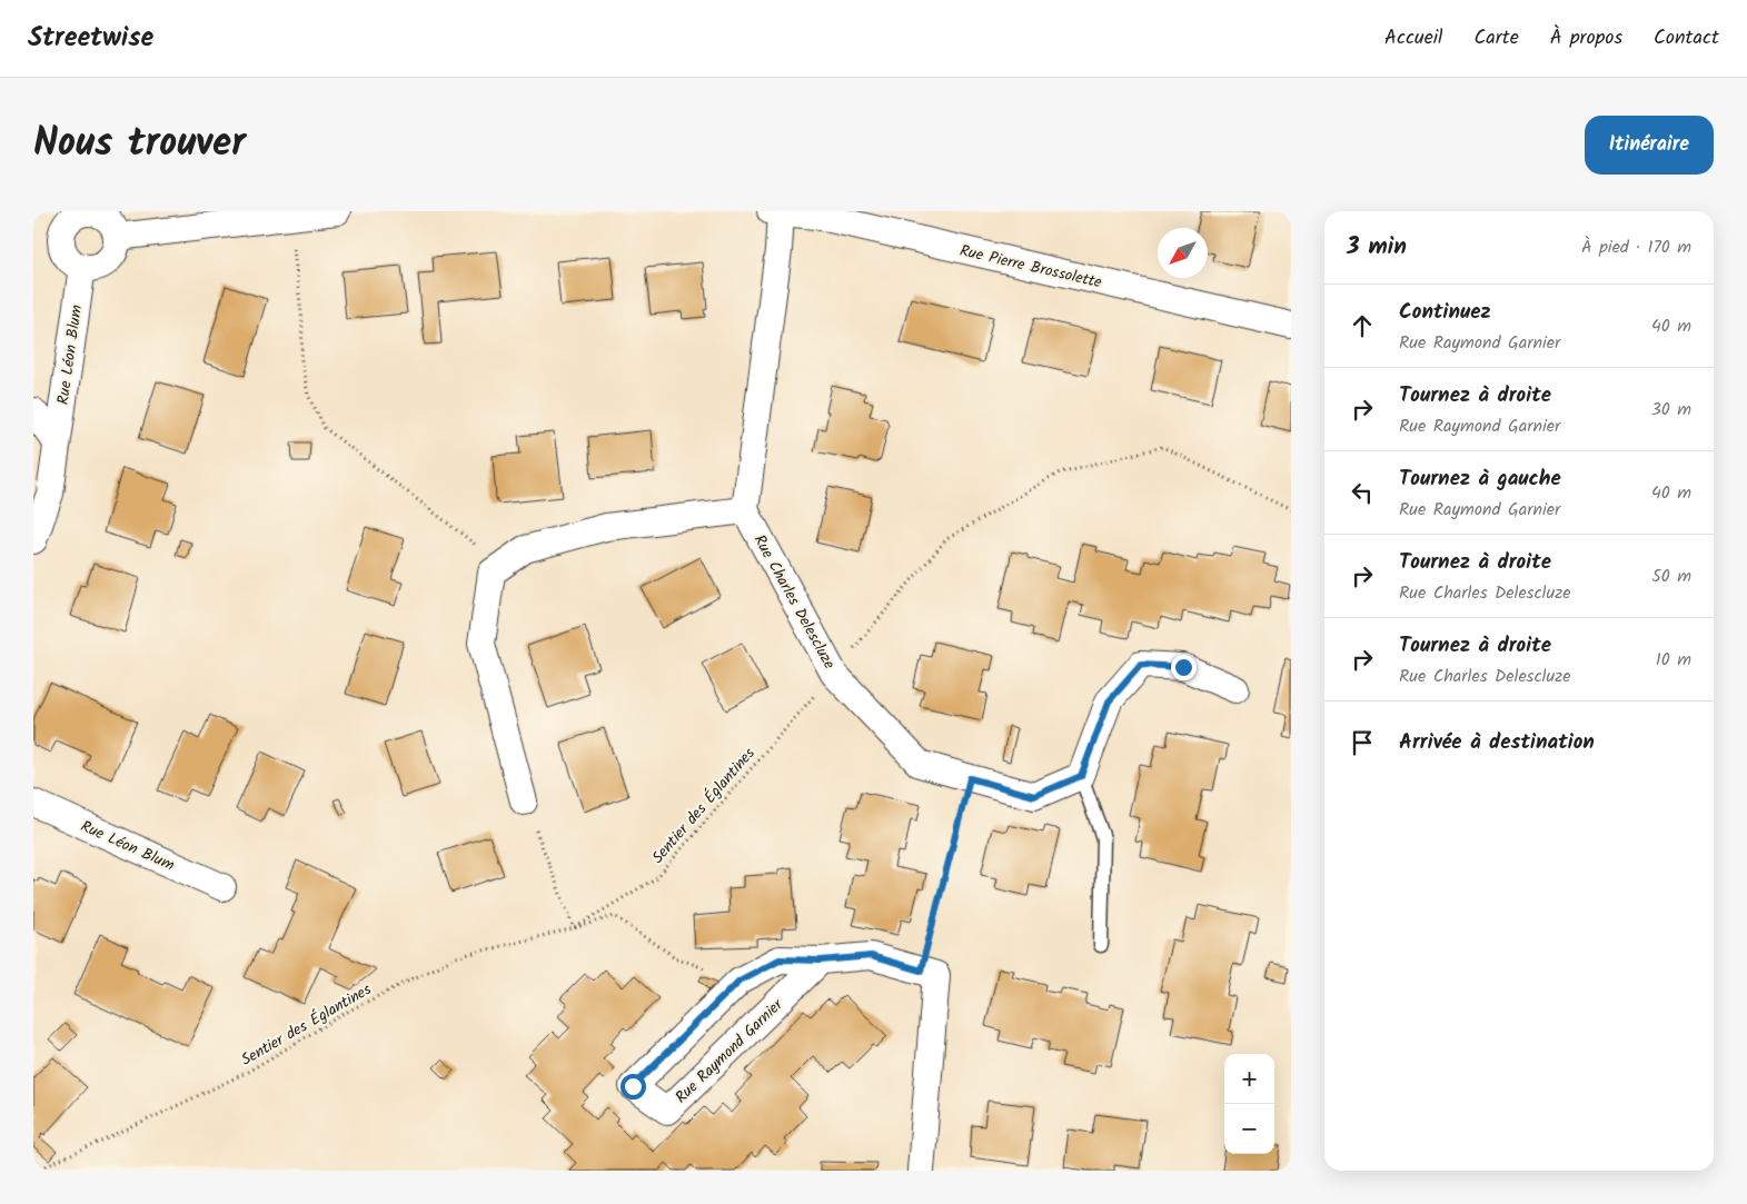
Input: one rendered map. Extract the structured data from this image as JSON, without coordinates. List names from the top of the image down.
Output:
{
  "streets": {
    "street": [
      "Rue Pierre Brossolette",
      "Rue Léon Blum",
      "Rue Charles Delescluze",
      "Rue Raymond Garnier"
    ],
    "path": ["Sentier des Églantines"]
  },
  "crossings": [
    ["Rue Charles Delescluze", "Sentier des Églantines"]
  ],
  "north": "bottom left",
  "page": {
    "header": "Streetwise",
    "nav": [
      "Accueil",
      "Carte",
      "À propos",
      "Contact"
    ],
    "title": "Nous trouver",
    "buttons": "Itinéraire",
    "heading": ["3 min", "À pied · 170 m"],
    "list": [
      ["Continuez", "Rue Raymond Garnier", "40 m"],
      ["Tournez à droite", "Rue Raymond Garnier", "30 m"],
      ["Tournez à gauche", "Rue Raymond Garnier", "40 m"],
      ["Tournez à droite", "Rue Charles Delescluze", "50 m"],
      ["Tournez à droite", "Rue Charles Delescluze", "10 m"],
      "Arrivée à destination"
    ],
    "map_buttons": ["+", "−"]
  }
}
